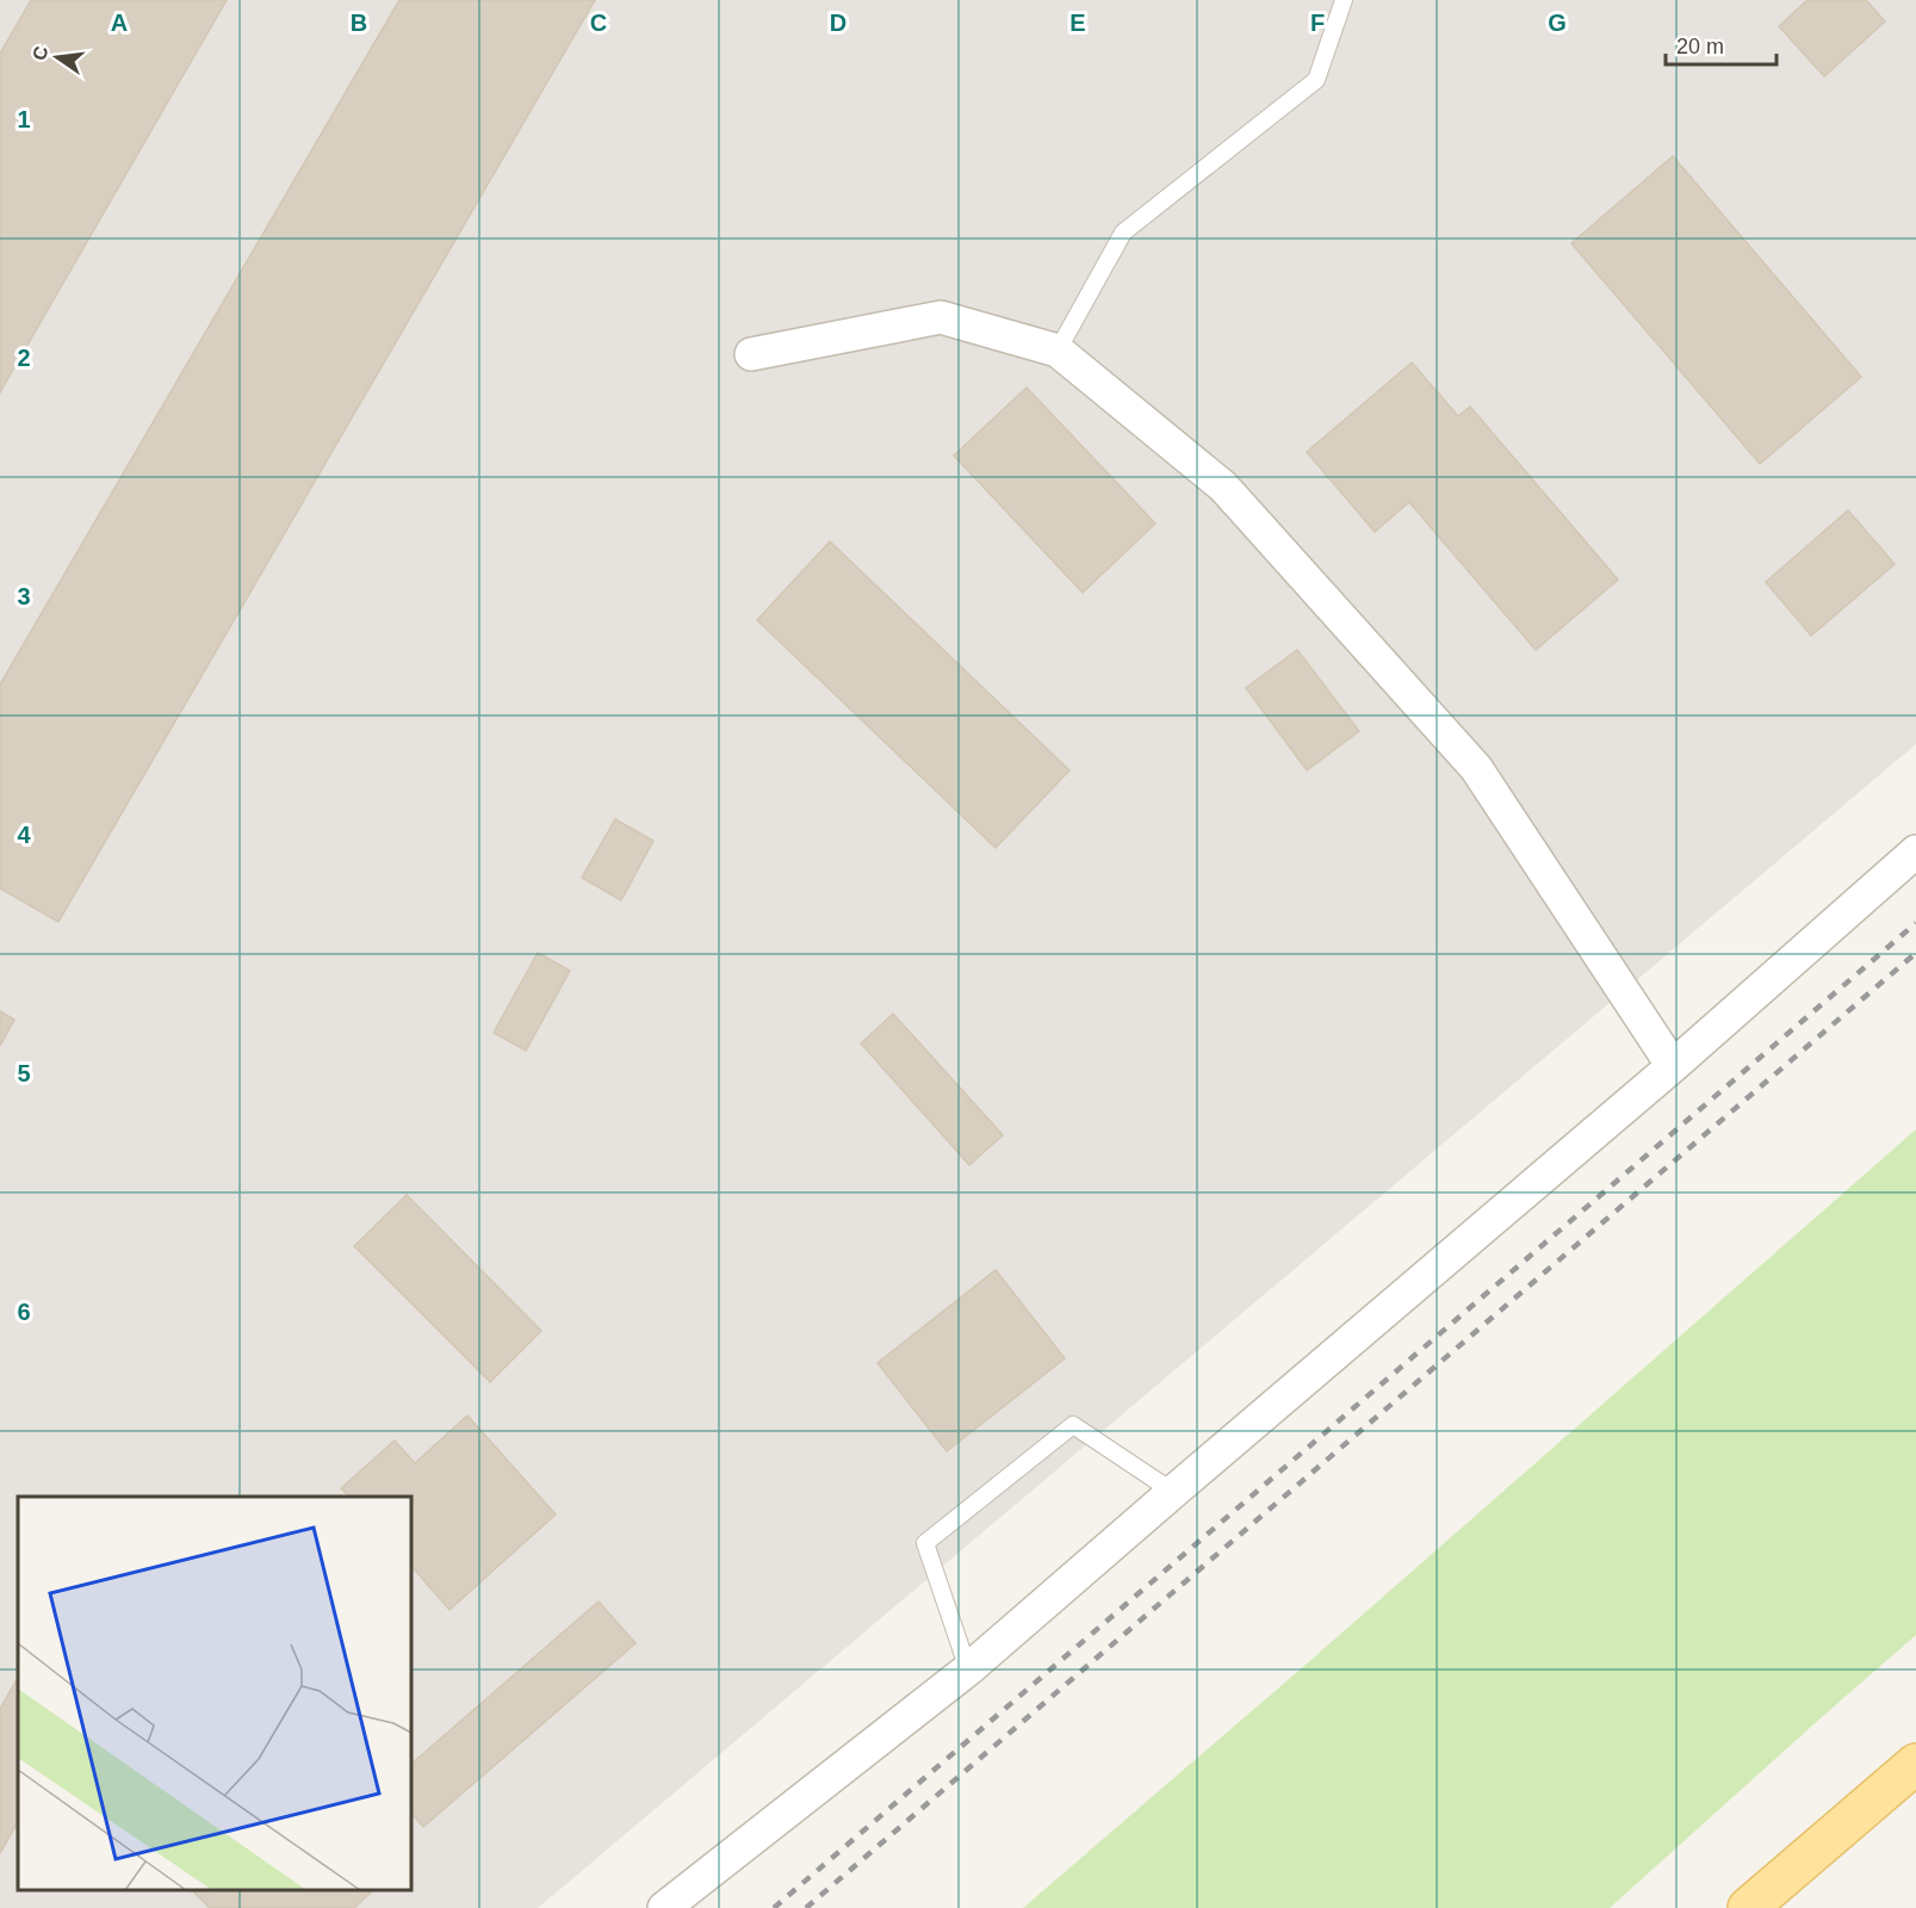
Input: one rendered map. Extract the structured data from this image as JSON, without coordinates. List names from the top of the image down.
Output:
{
  "scale_bar": "20 m",
  "north": "left",
  "grid": {
    "columns": [
      "A",
      "B",
      "C",
      "D",
      "E",
      "F",
      "G"
    ],
    "rows": [
      "1",
      "2",
      "3",
      "4",
      "5",
      "6"
    ]
  }
}
